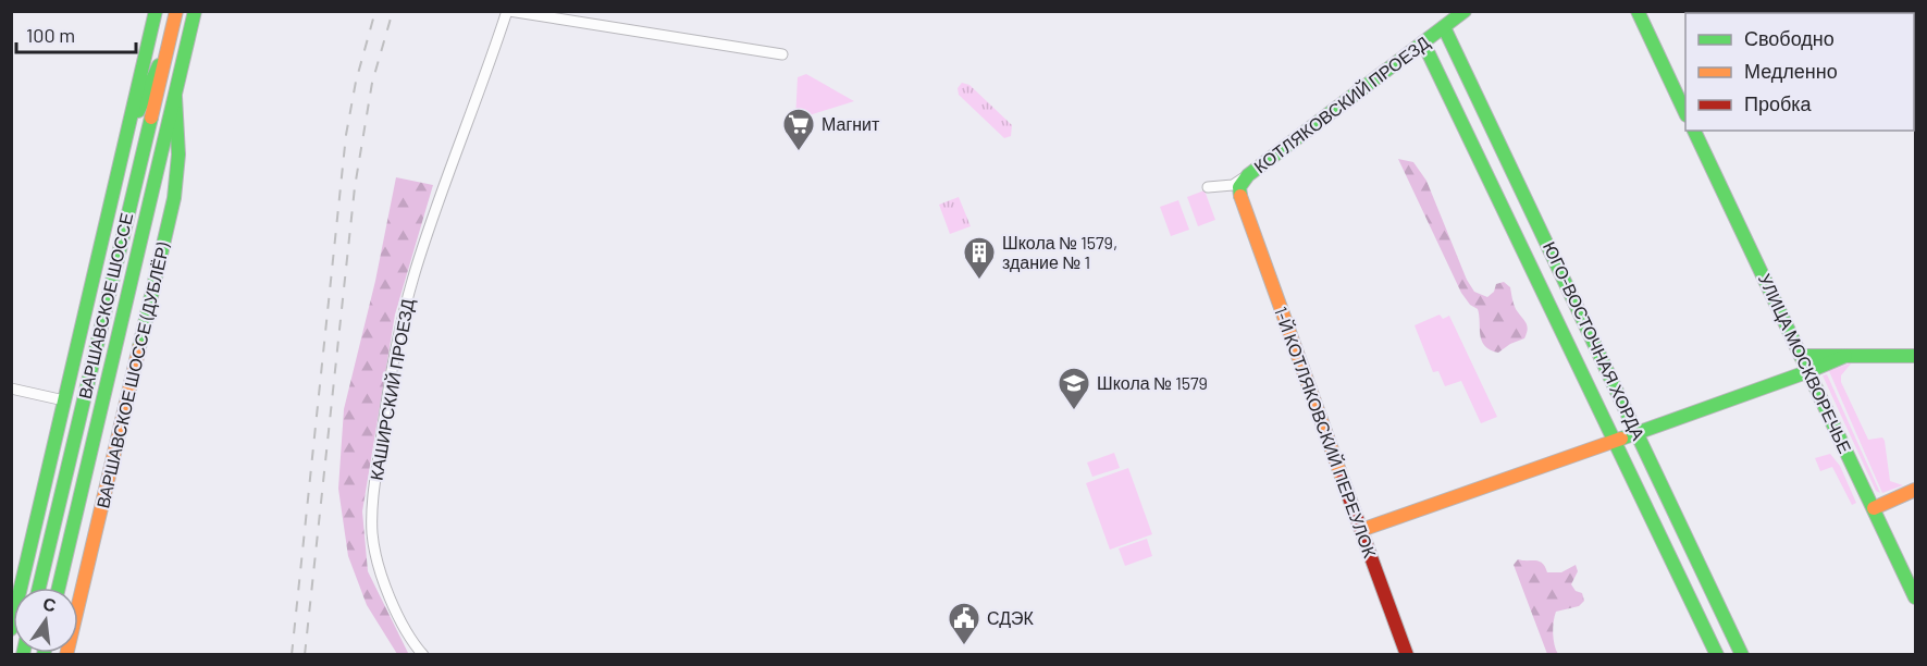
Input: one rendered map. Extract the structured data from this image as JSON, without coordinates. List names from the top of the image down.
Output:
{
  "streets": {
    "main road": [
      "КОТЛЯКОВСКИЙ ПРОЕЗД",
      "ВАРШАВСКОЕ ШОССЕ",
      "ЮГО-ВОСТОЧНАЯ ХОРДА",
      "УЛИЦА МОСКВОРЕЧЬЕ",
      "ВАРШАВСКОЕ ШОССЕ (ДУБЛЁР)",
      "1-Й КОТЛЯКОВСКИЙ ПЕРЕУЛОК"
    ],
    "street": ["КАШИРСКИЙ ПРОЕЗД"]
  },
  "crossings": [
    ["КОТЛЯКОВСКИЙ ПРОЕЗД", "ЮГО-ВОСТОЧНАЯ ХОРДА"],
    ["КОТЛЯКОВСКИЙ ПРОЕЗД", "1-Й КОТЛЯКОВСКИЙ ПЕРЕУЛОК"],
    ["ВАРШАВСКОЕ ШОССЕ", "ВАРШАВСКОЕ ШОССЕ (ДУБЛЁР)"]
  ],
  "places": {
    "supermarket": ["Магнит"],
    "building": ["Школа № 1579, здание № 1"],
    "school or university": ["Школа № 1579"],
    "public building": ["СДЭК"]
  },
  "legend": ["Свободно", "Медленно", "Пробка"],
  "scale_bar": "100 m",
  "north": "top"
}
